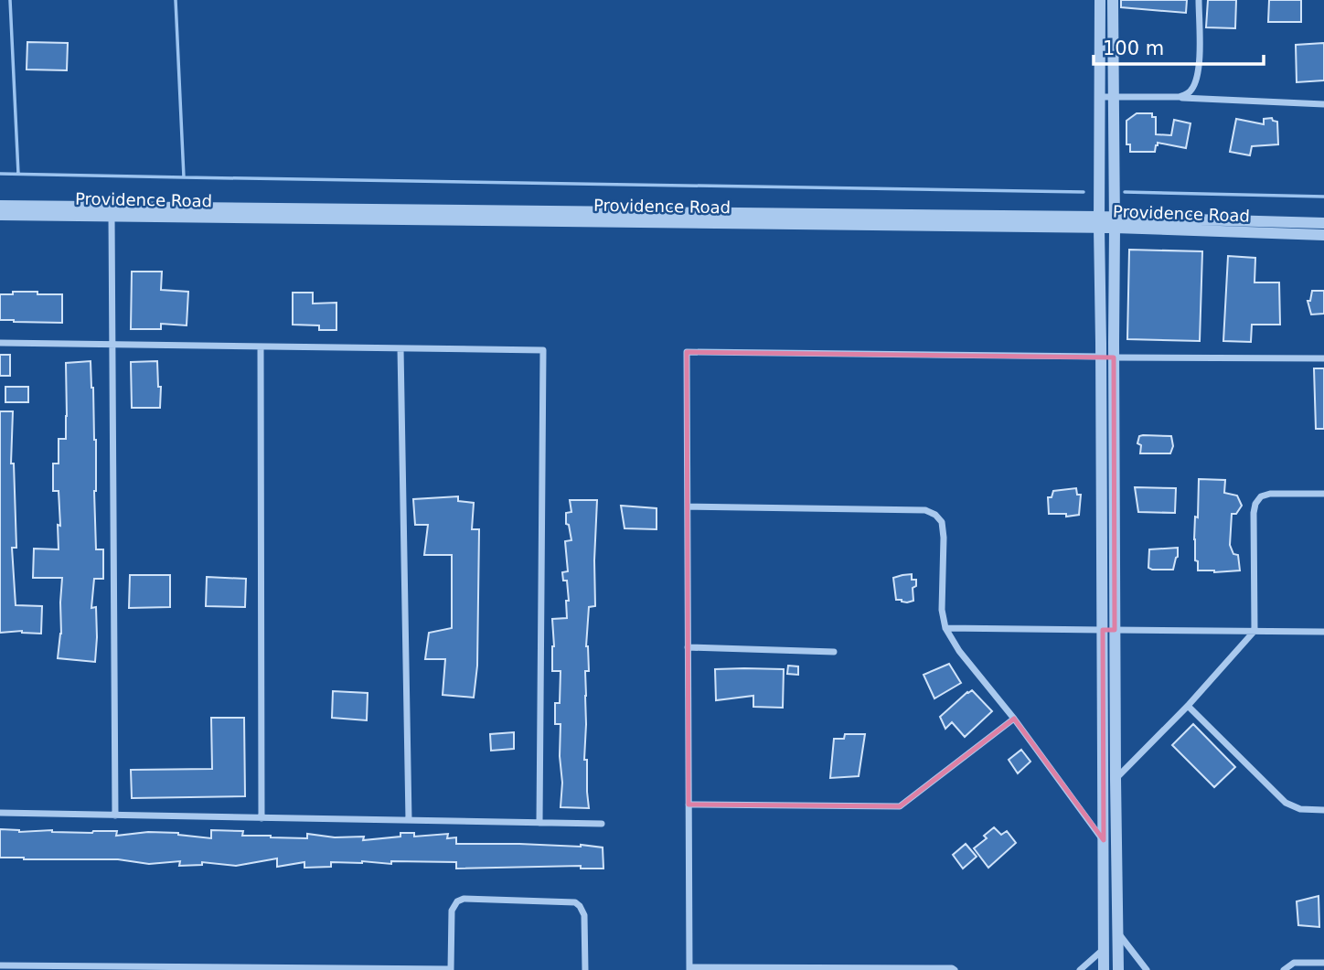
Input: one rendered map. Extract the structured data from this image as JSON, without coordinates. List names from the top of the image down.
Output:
{
  "streets": {
    "street": ["Providence Road"]
  },
  "scale_bar": "100 m"
}
